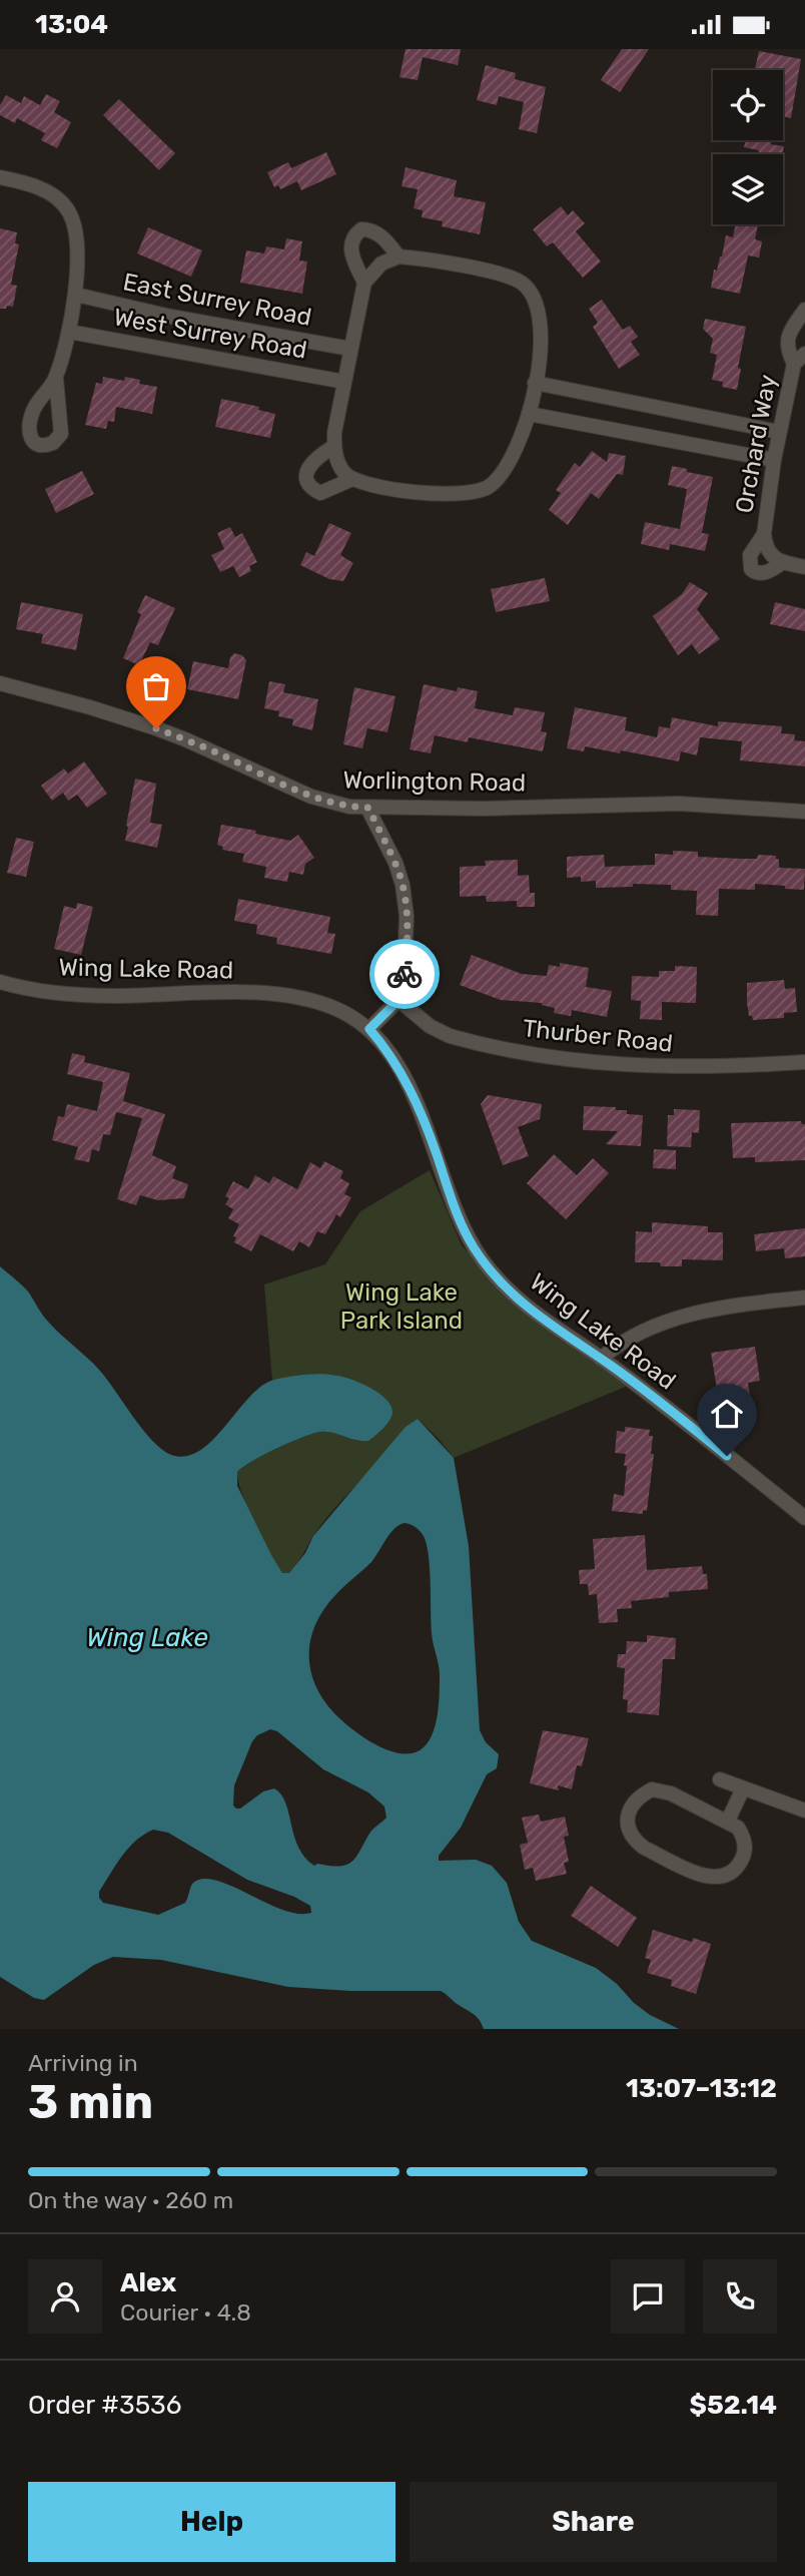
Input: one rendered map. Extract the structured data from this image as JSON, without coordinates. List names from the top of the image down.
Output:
{
  "streets": {
    "street": [
      "East Surrey Road",
      "West Surrey Road",
      "Orchard Way",
      "Worlington Road",
      "Wing Lake Road",
      "Thurber Road"
    ]
  },
  "crossings": [
    ["East Surrey Road", "West Surrey Road"]
  ],
  "water": ["Wing Lake"],
  "parks": ["Wing Lake Park Island"],
  "page": {
    "status": "13:04",
    "heading": ["3 min", "Arriving in", "13:07–13:12"],
    "panel": [
      "Alex",
      "Courier · 4.8",
      "Order #3536",
      "$52.14"
    ],
    "bar": "On the way · 260 m",
    "buttons": ["Help", "Share"]
  }
}
